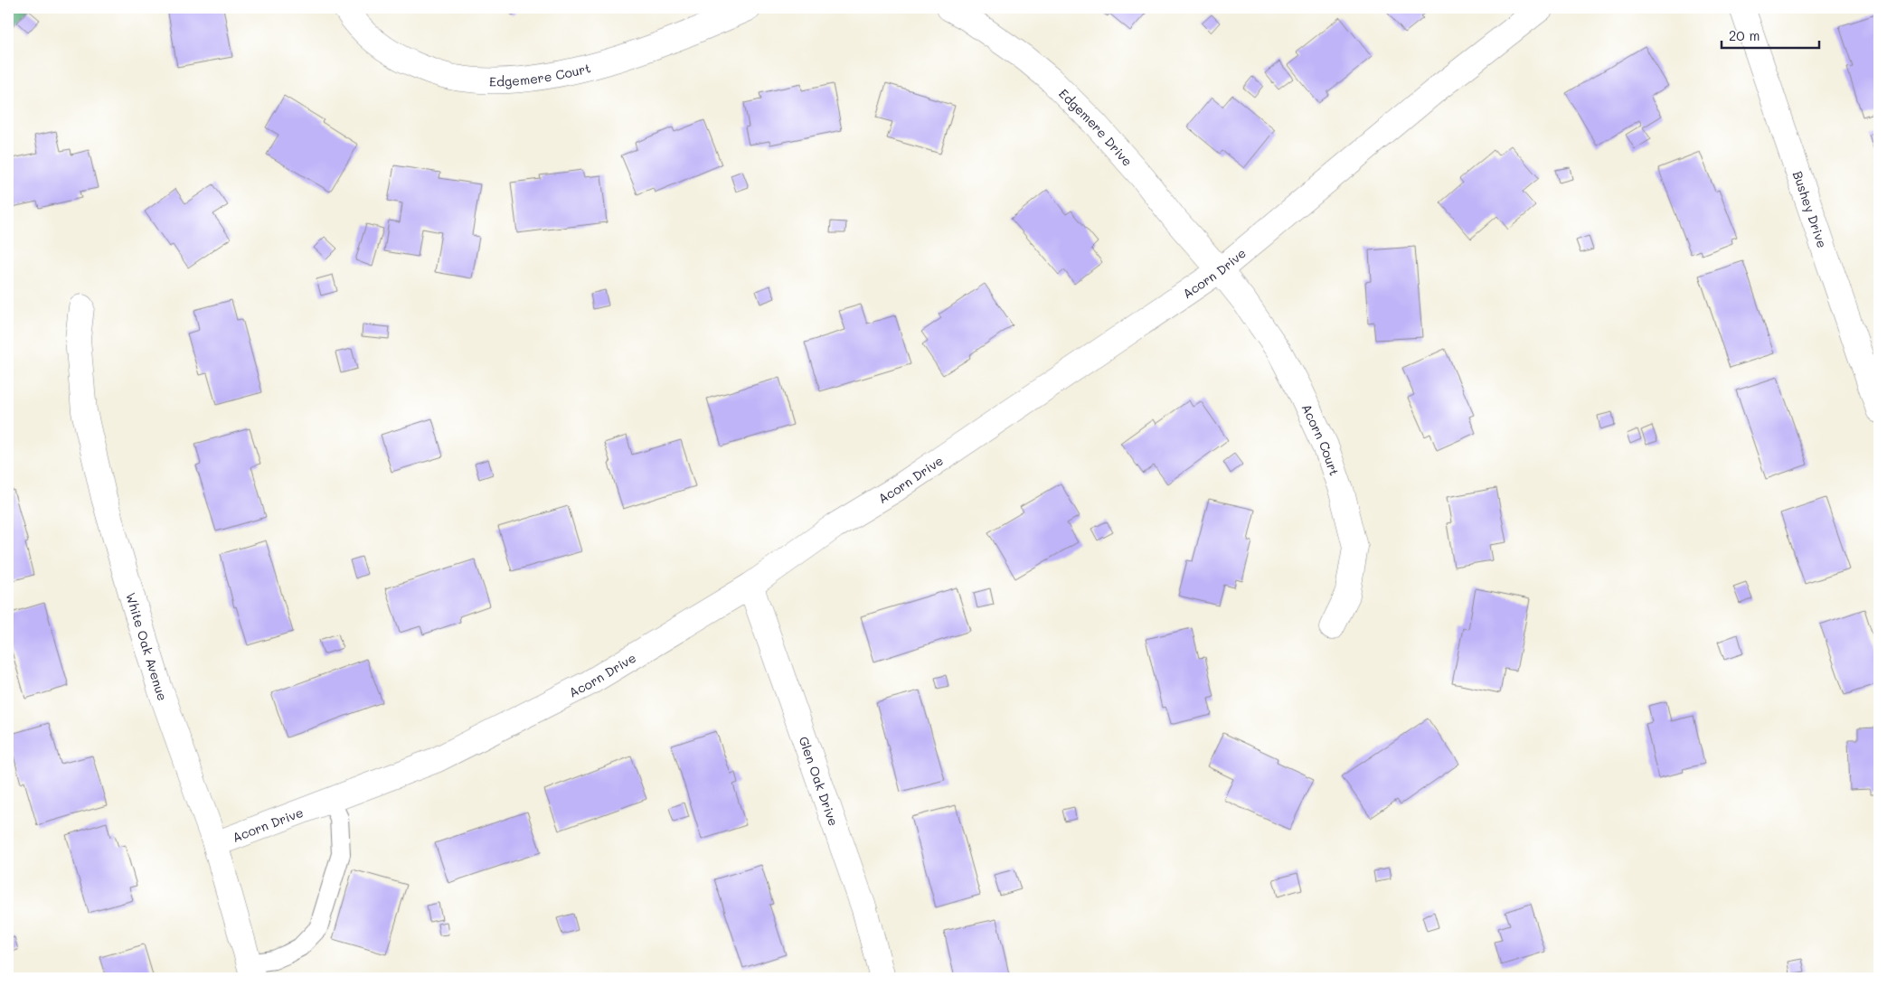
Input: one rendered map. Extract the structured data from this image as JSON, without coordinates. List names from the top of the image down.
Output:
{
  "streets": {
    "street": [
      "Edgemere Court",
      "Edgemere Drive",
      "Bushey Drive",
      "Acorn Drive",
      "Acorn Court",
      "White Oak Avenue",
      "Glen Oak Drive"
    ]
  },
  "crossings": [
    ["Edgemere Drive", "Acorn Drive"],
    ["Edgemere Drive", "Acorn Court"],
    ["Acorn Drive", "Acorn Court"],
    ["Acorn Drive", "White Oak Avenue"],
    ["Acorn Drive", "Glen Oak Drive"]
  ],
  "scale_bar": "20 m"
}
